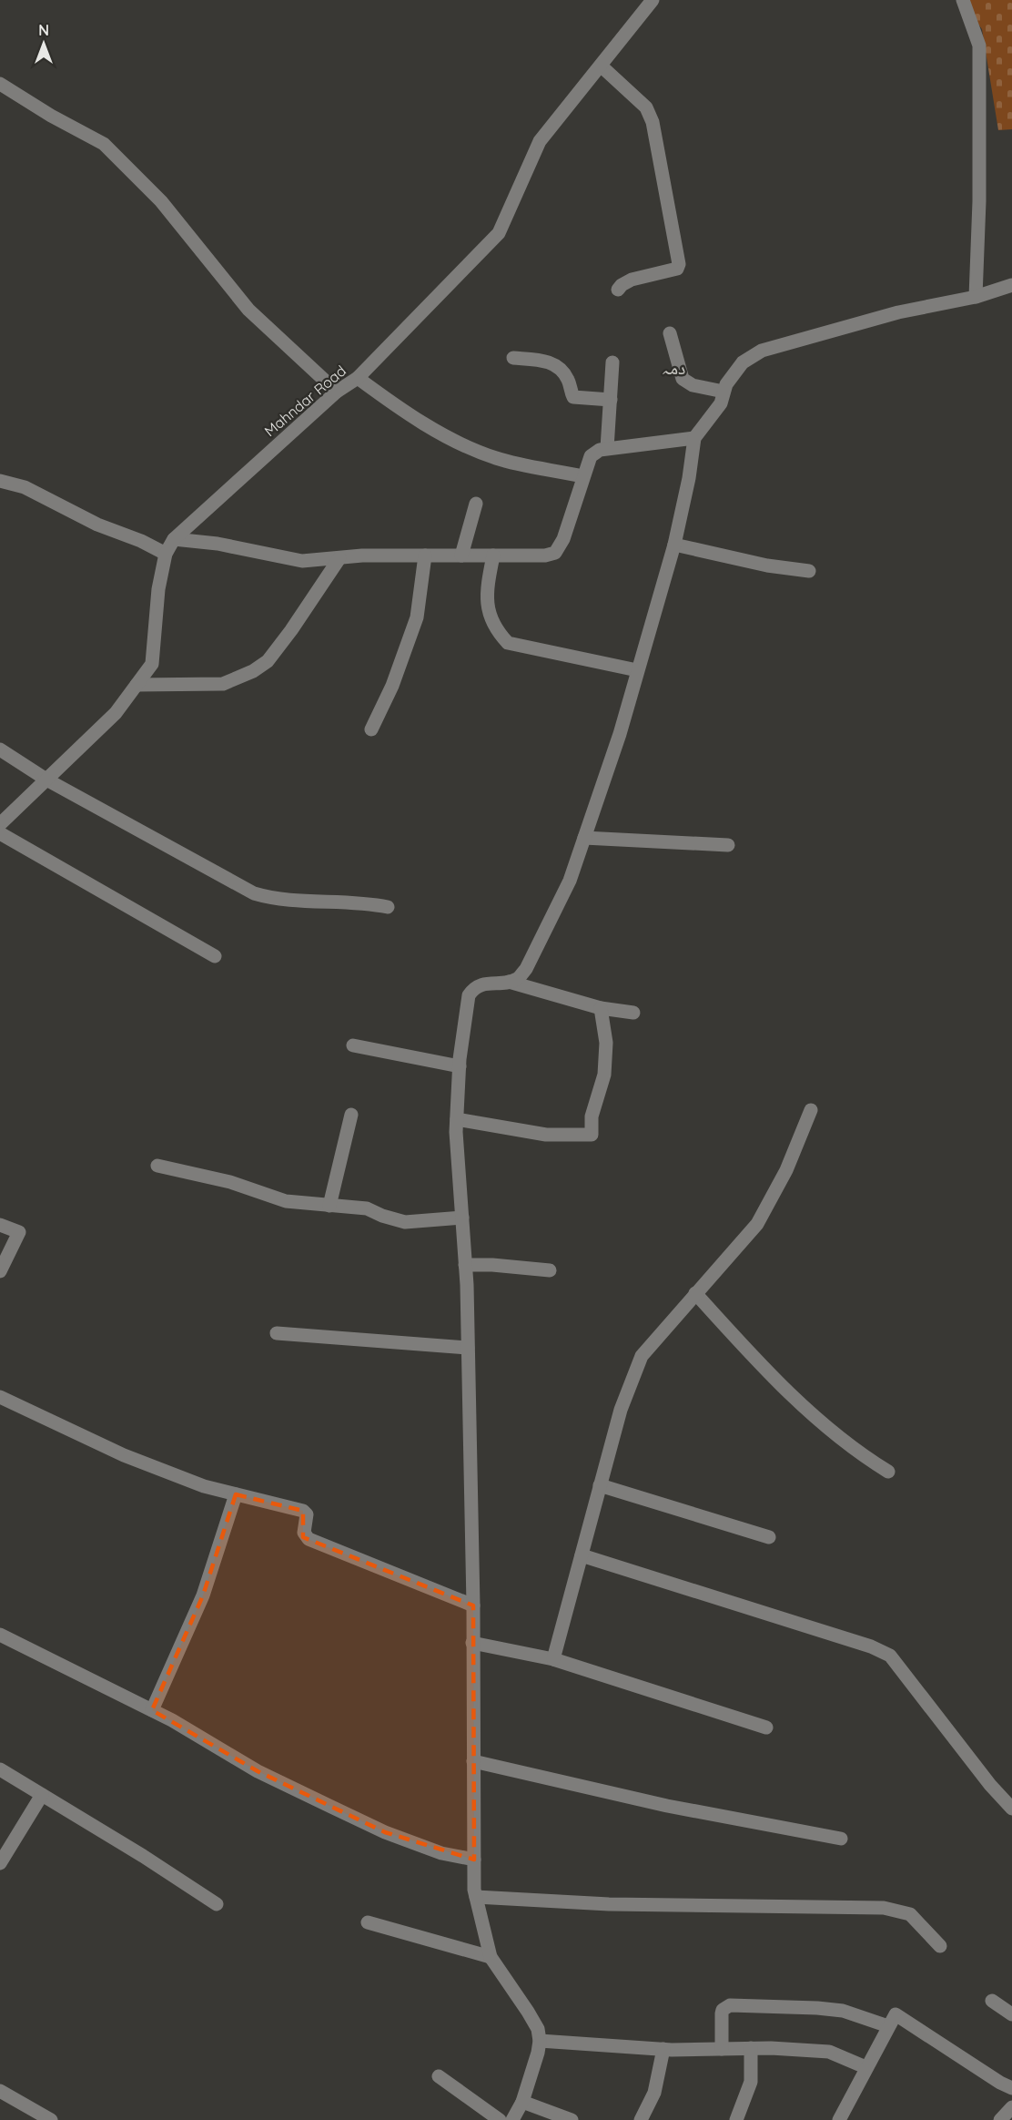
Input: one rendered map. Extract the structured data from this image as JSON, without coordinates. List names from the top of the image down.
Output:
{
  "streets": {
    "street": ["Mahndar Road"]
  },
  "districts": ["دمہ"],
  "north": "top"
}
